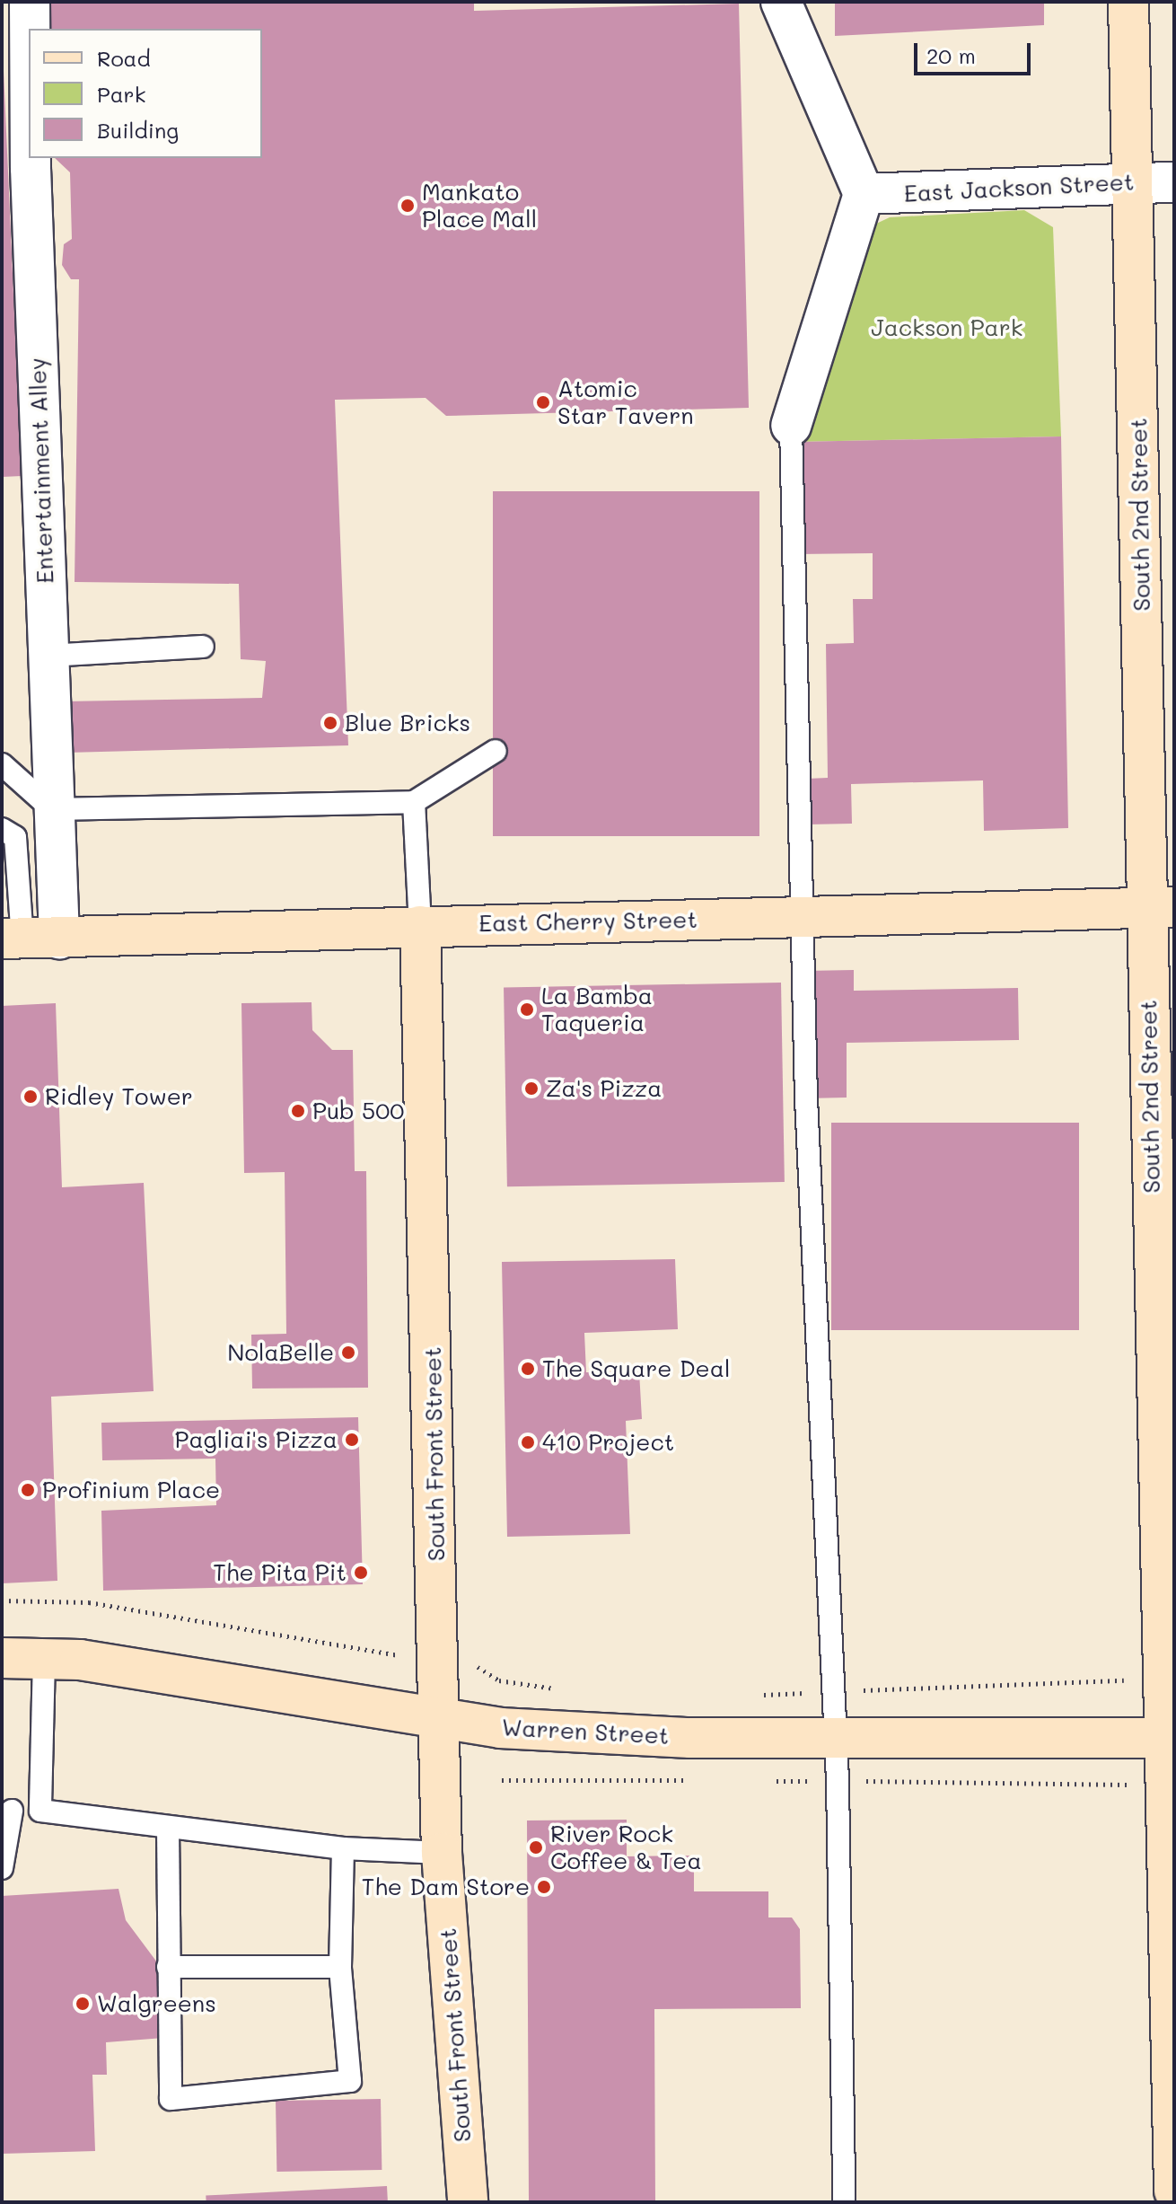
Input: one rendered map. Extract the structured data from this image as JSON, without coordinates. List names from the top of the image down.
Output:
{
  "streets": {
    "street": [
      "East Jackson Street",
      "Entertainment Alley",
      "South 2nd Street",
      "East Cherry Street",
      "South Front Street",
      "Warren Street"
    ]
  },
  "crossings": [
    ["East Jackson Street", "South 2nd Street"],
    ["Entertainment Alley", "East Cherry Street"],
    ["South 2nd Street", "East Cherry Street"],
    ["South 2nd Street", "Warren Street"],
    ["East Cherry Street", "South Front Street"],
    ["South Front Street", "Warren Street"]
  ],
  "parks": ["Jackson Park"],
  "places": [
    "Mankato Place Mall",
    "Atomic Star Tavern",
    "Blue Bricks",
    "La Bamba Taqueria",
    "Za's Pizza",
    "Ridley Tower",
    "Pub 500",
    "NolaBelle",
    "The Square Deal",
    "Pagliai's Pizza",
    "410 Project",
    "Profinium Place",
    "The Pita Pit",
    "River Rock Coffee & Tea",
    "The Dam Store",
    "Walgreens"
  ],
  "legend": ["Road", "Park", "Building"],
  "scale_bar": "20 m"
}
